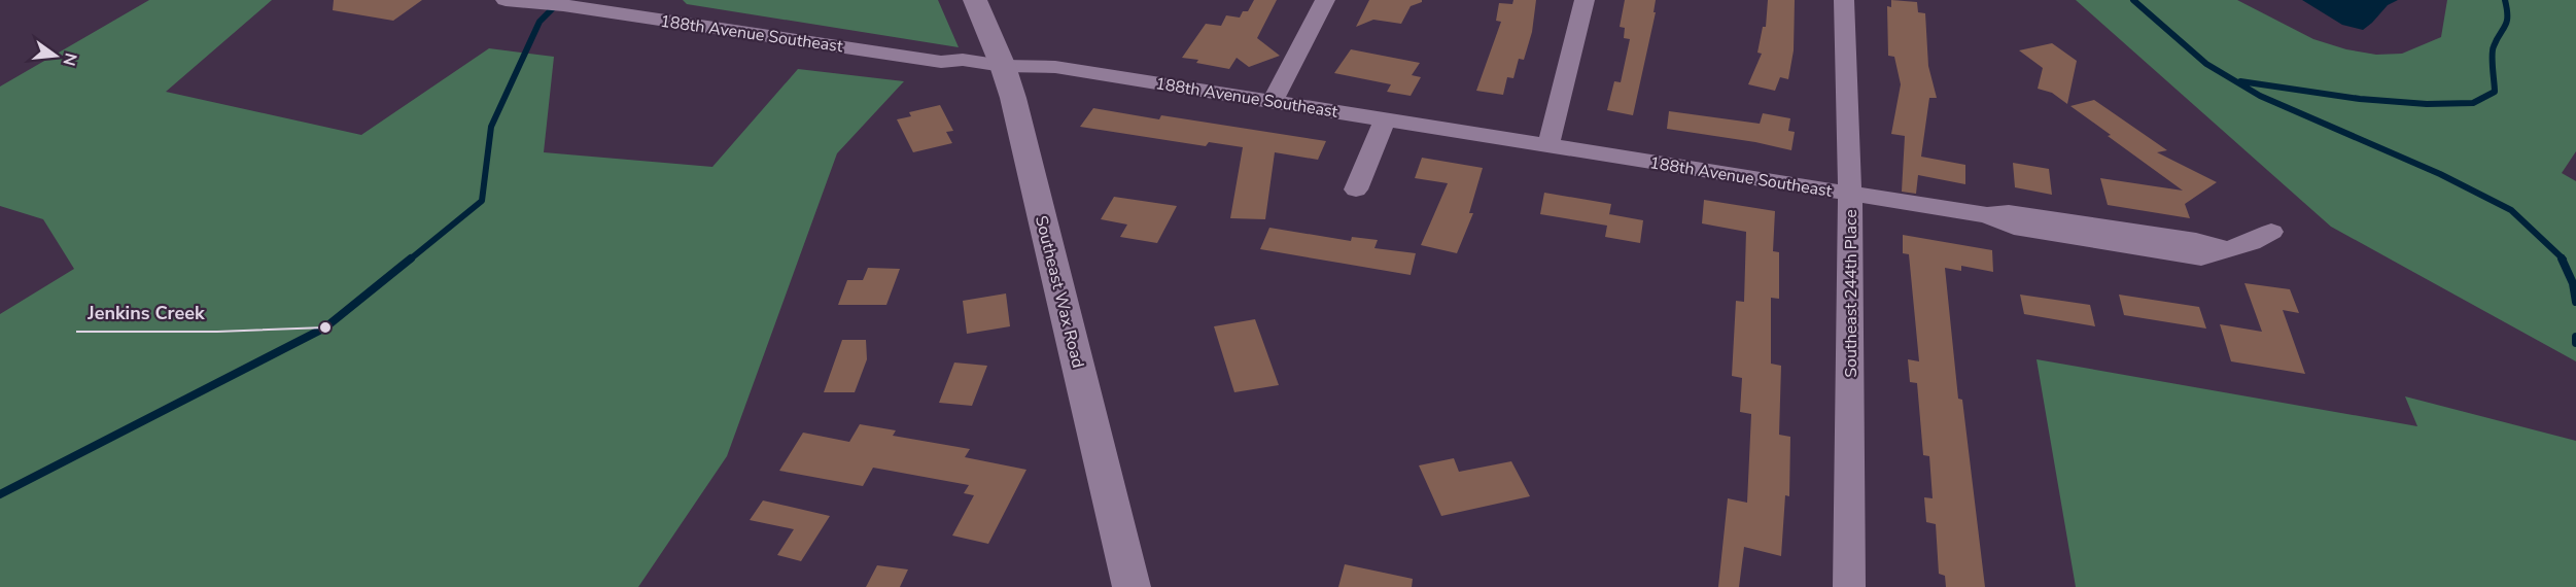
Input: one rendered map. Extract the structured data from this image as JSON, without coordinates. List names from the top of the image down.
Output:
{
  "streets": {
    "street": ["188th Avenue Southeast", "Southeast Wax Road", "Southeast 244th Place"]
  },
  "crossings": [
    ["188th Avenue Southeast", "Southeast Wax Road"],
    ["188th Avenue Southeast", "Southeast 244th Place"]
  ],
  "places": ["Jenkins Creek"],
  "north": "right"
}
